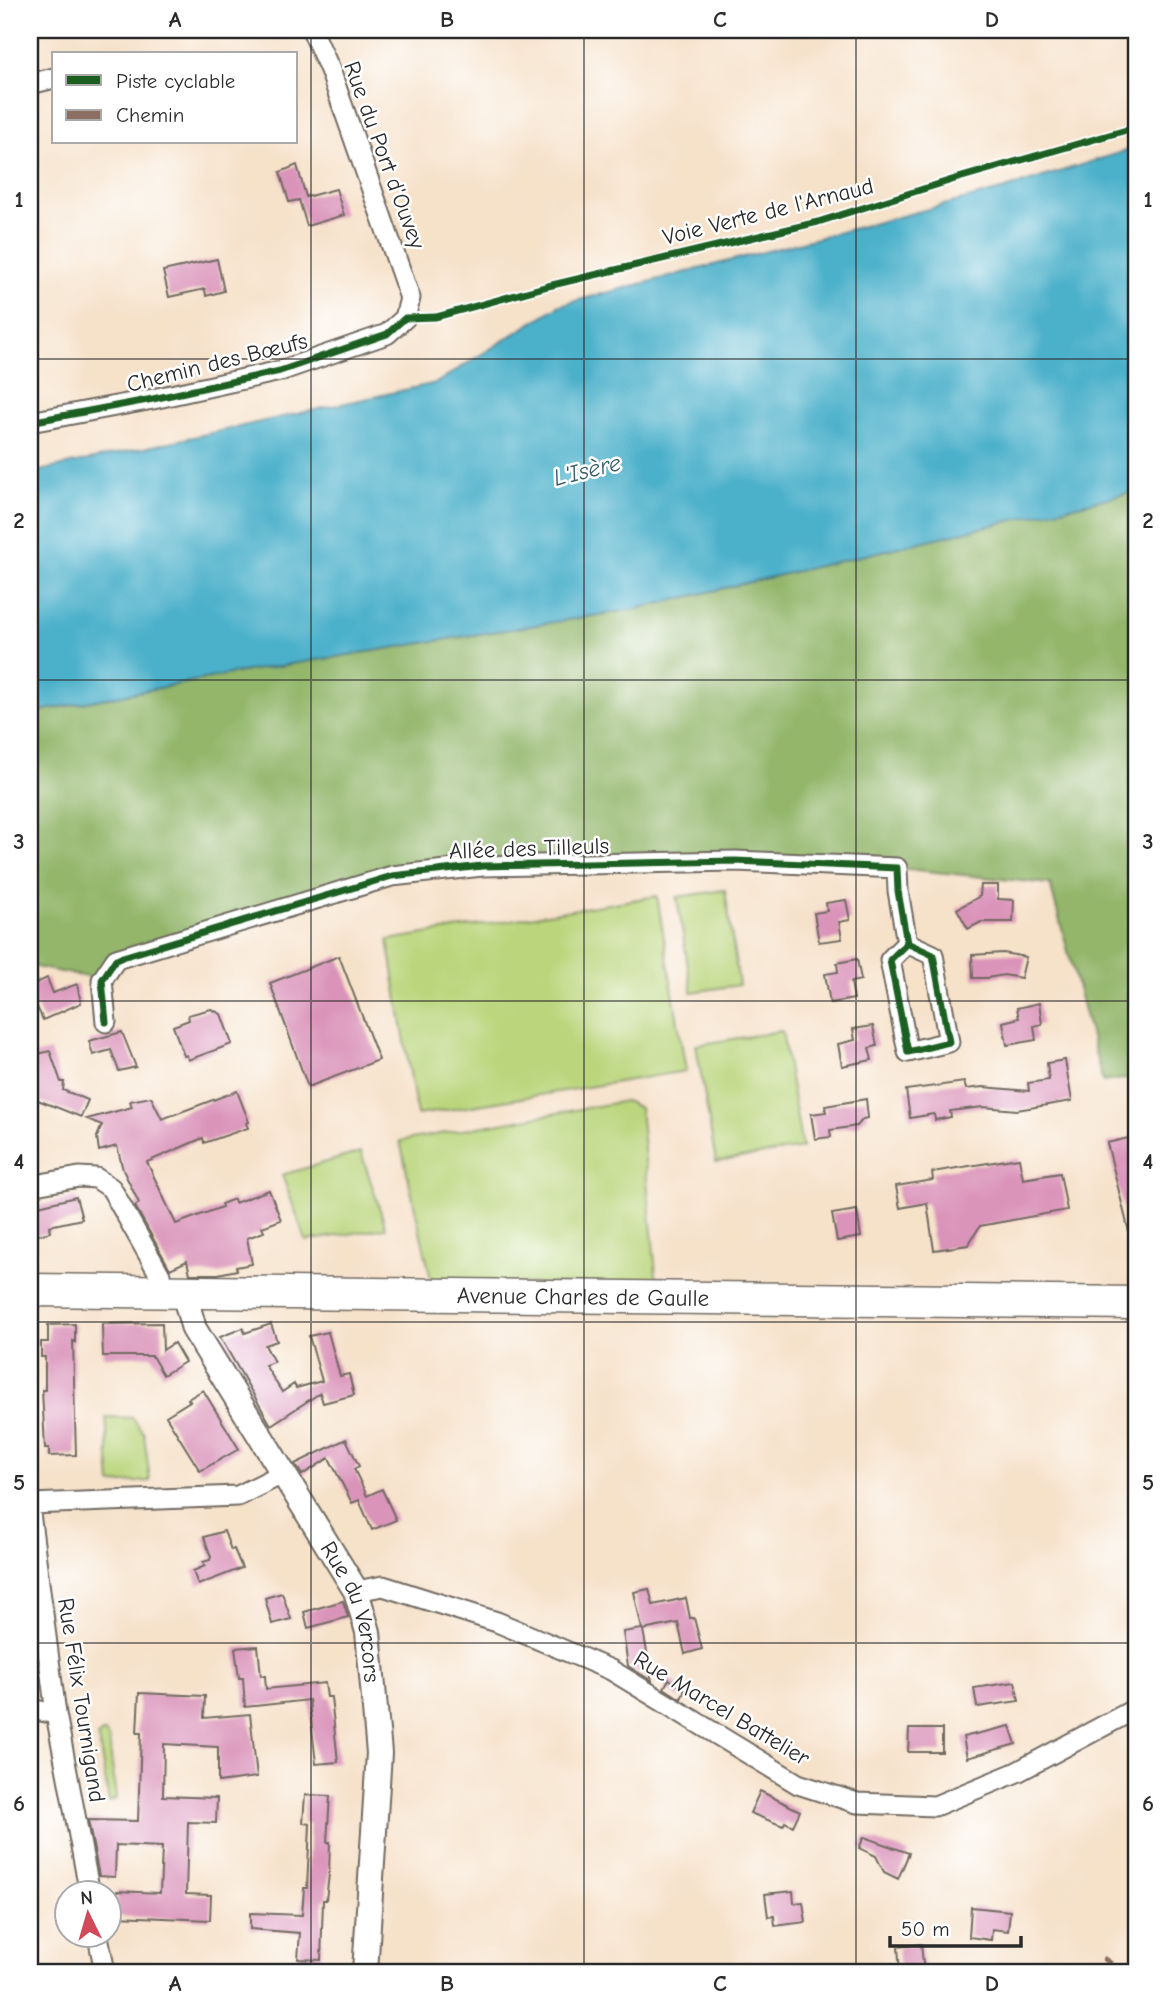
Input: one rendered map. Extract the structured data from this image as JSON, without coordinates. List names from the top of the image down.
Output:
{
  "streets": {
    "main road": ["Avenue Charles de Gaulle"],
    "street": [
      "Rue du Port d'Ouvey",
      "Chemin des Bœufs",
      "Allée des Tilleuls",
      "Rue du Vercors",
      "Rue Félix Tournigand",
      "Rue Marcel Battelier"
    ],
    "cycle path": ["Voie Verte de l'Arnaud"]
  },
  "crossings": [
    ["Rue du Port d'Ouvey", "Chemin des Bœufs"],
    ["Avenue Charles de Gaulle", "Rue du Vercors"],
    ["Rue du Vercors", "Rue Marcel Battelier"]
  ],
  "water": ["L'Isère"],
  "legend": ["Piste cyclable", "Chemin"],
  "scale_bar": "50 m",
  "north": "top",
  "grid": {
    "columns": [
      "A",
      "B",
      "C",
      "D"
    ],
    "rows": [
      "1",
      "2",
      "3",
      "4",
      "5",
      "6"
    ]
  }
}
